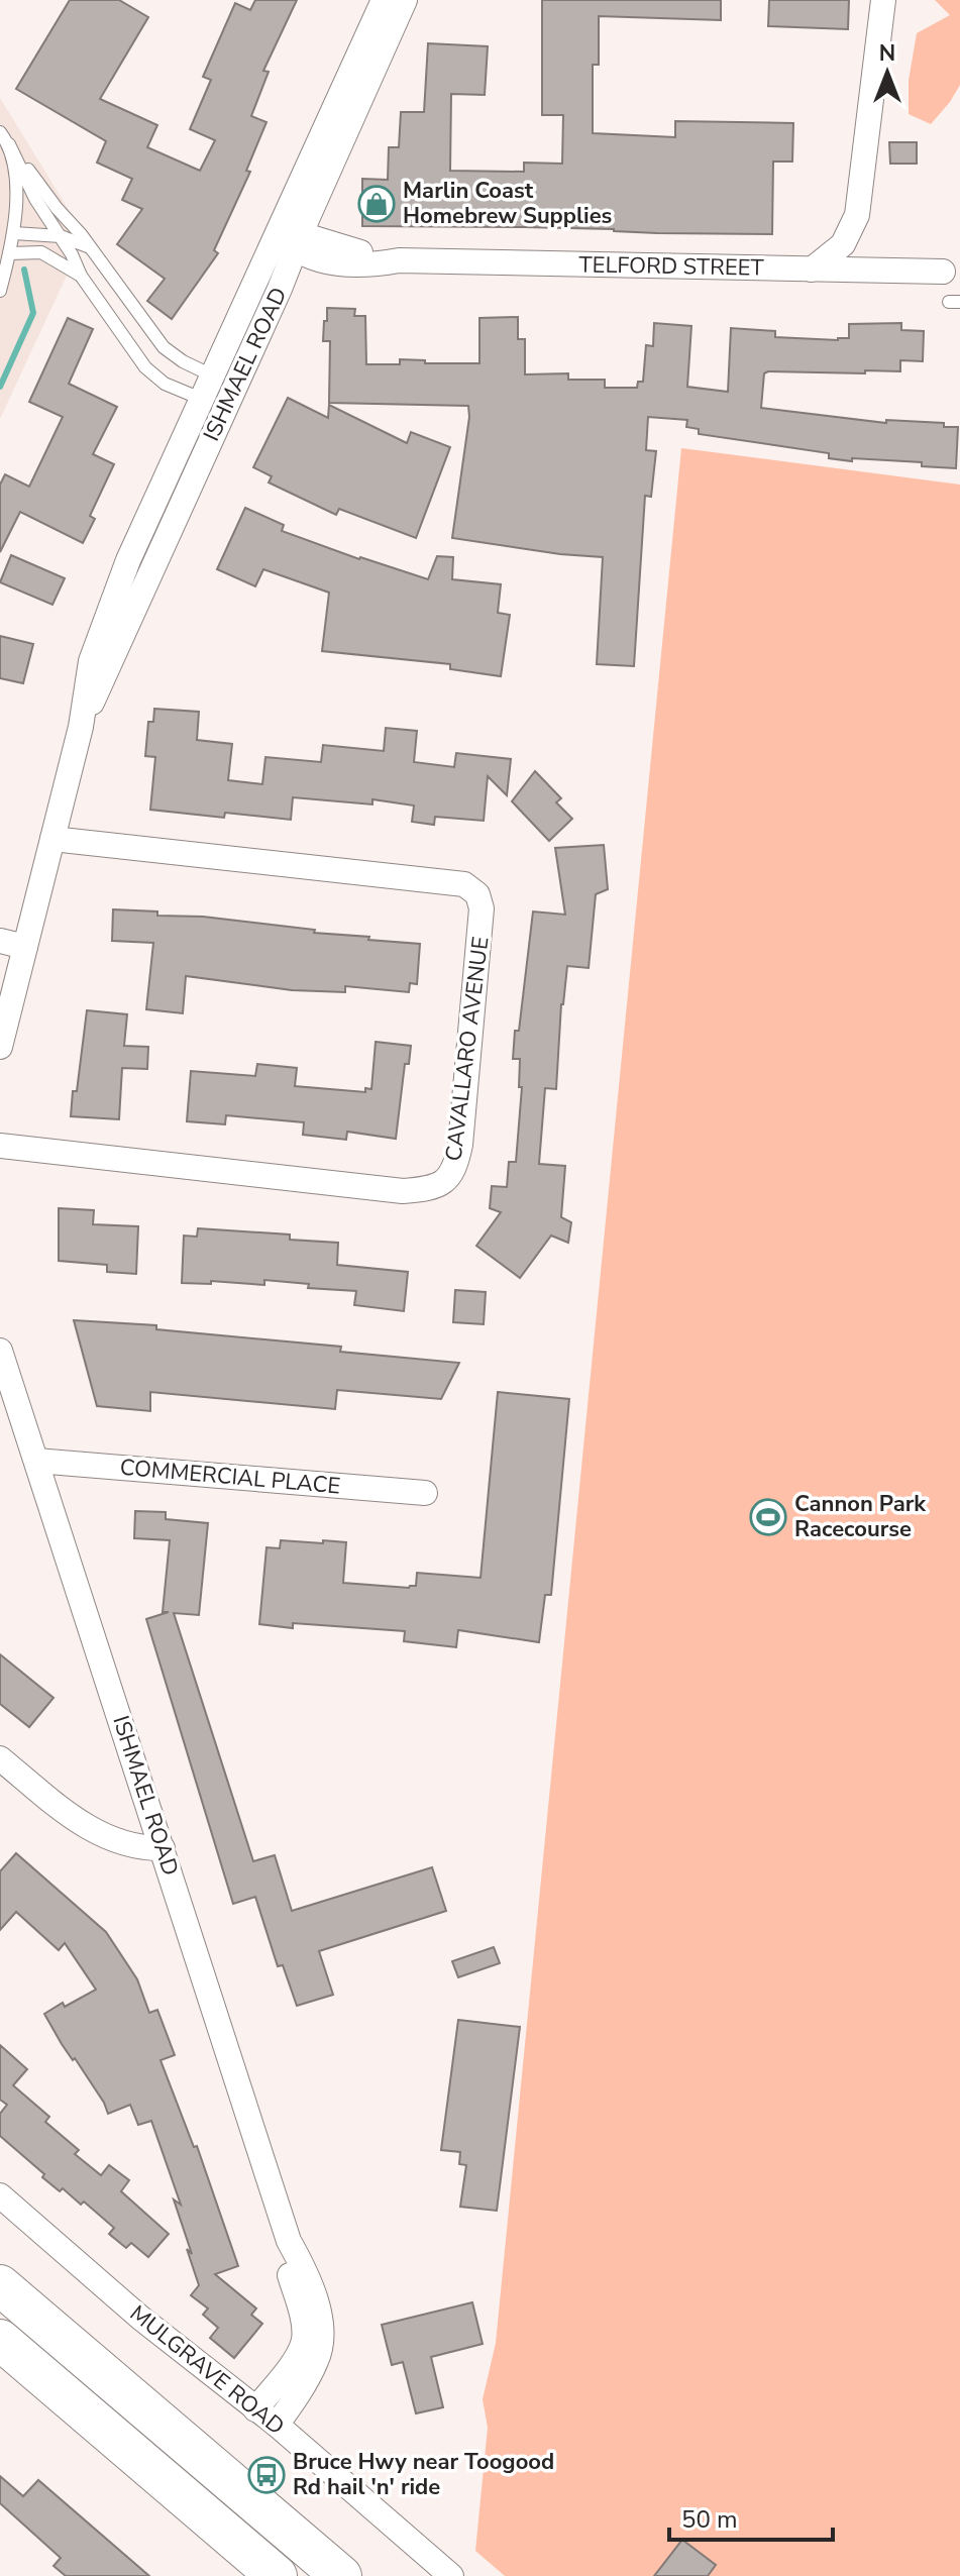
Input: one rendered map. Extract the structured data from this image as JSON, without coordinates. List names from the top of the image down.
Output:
{
  "streets": {
    "street": [
      "TELFORD STREET",
      "ISHMAEL ROAD",
      "CAVALLARO AVENUE",
      "COMMERCIAL PLACE",
      "MULGRAVE ROAD"
    ]
  },
  "crossings": [
    ["TELFORD STREET", "ISHMAEL ROAD"],
    ["ISHMAEL ROAD", "CAVALLARO AVENUE"],
    ["ISHMAEL ROAD", "COMMERCIAL PLACE"],
    ["ISHMAEL ROAD", "MULGRAVE ROAD"]
  ],
  "places": {
    "shop": ["Marlin Coast Homebrew Supplies"],
    "sports": ["Cannon Park Racecourse"],
    "bus stop": ["Bruce Hwy near Toogood Rd hail 'n' ride"]
  },
  "scale_bar": "50 m",
  "north": "top"
}
